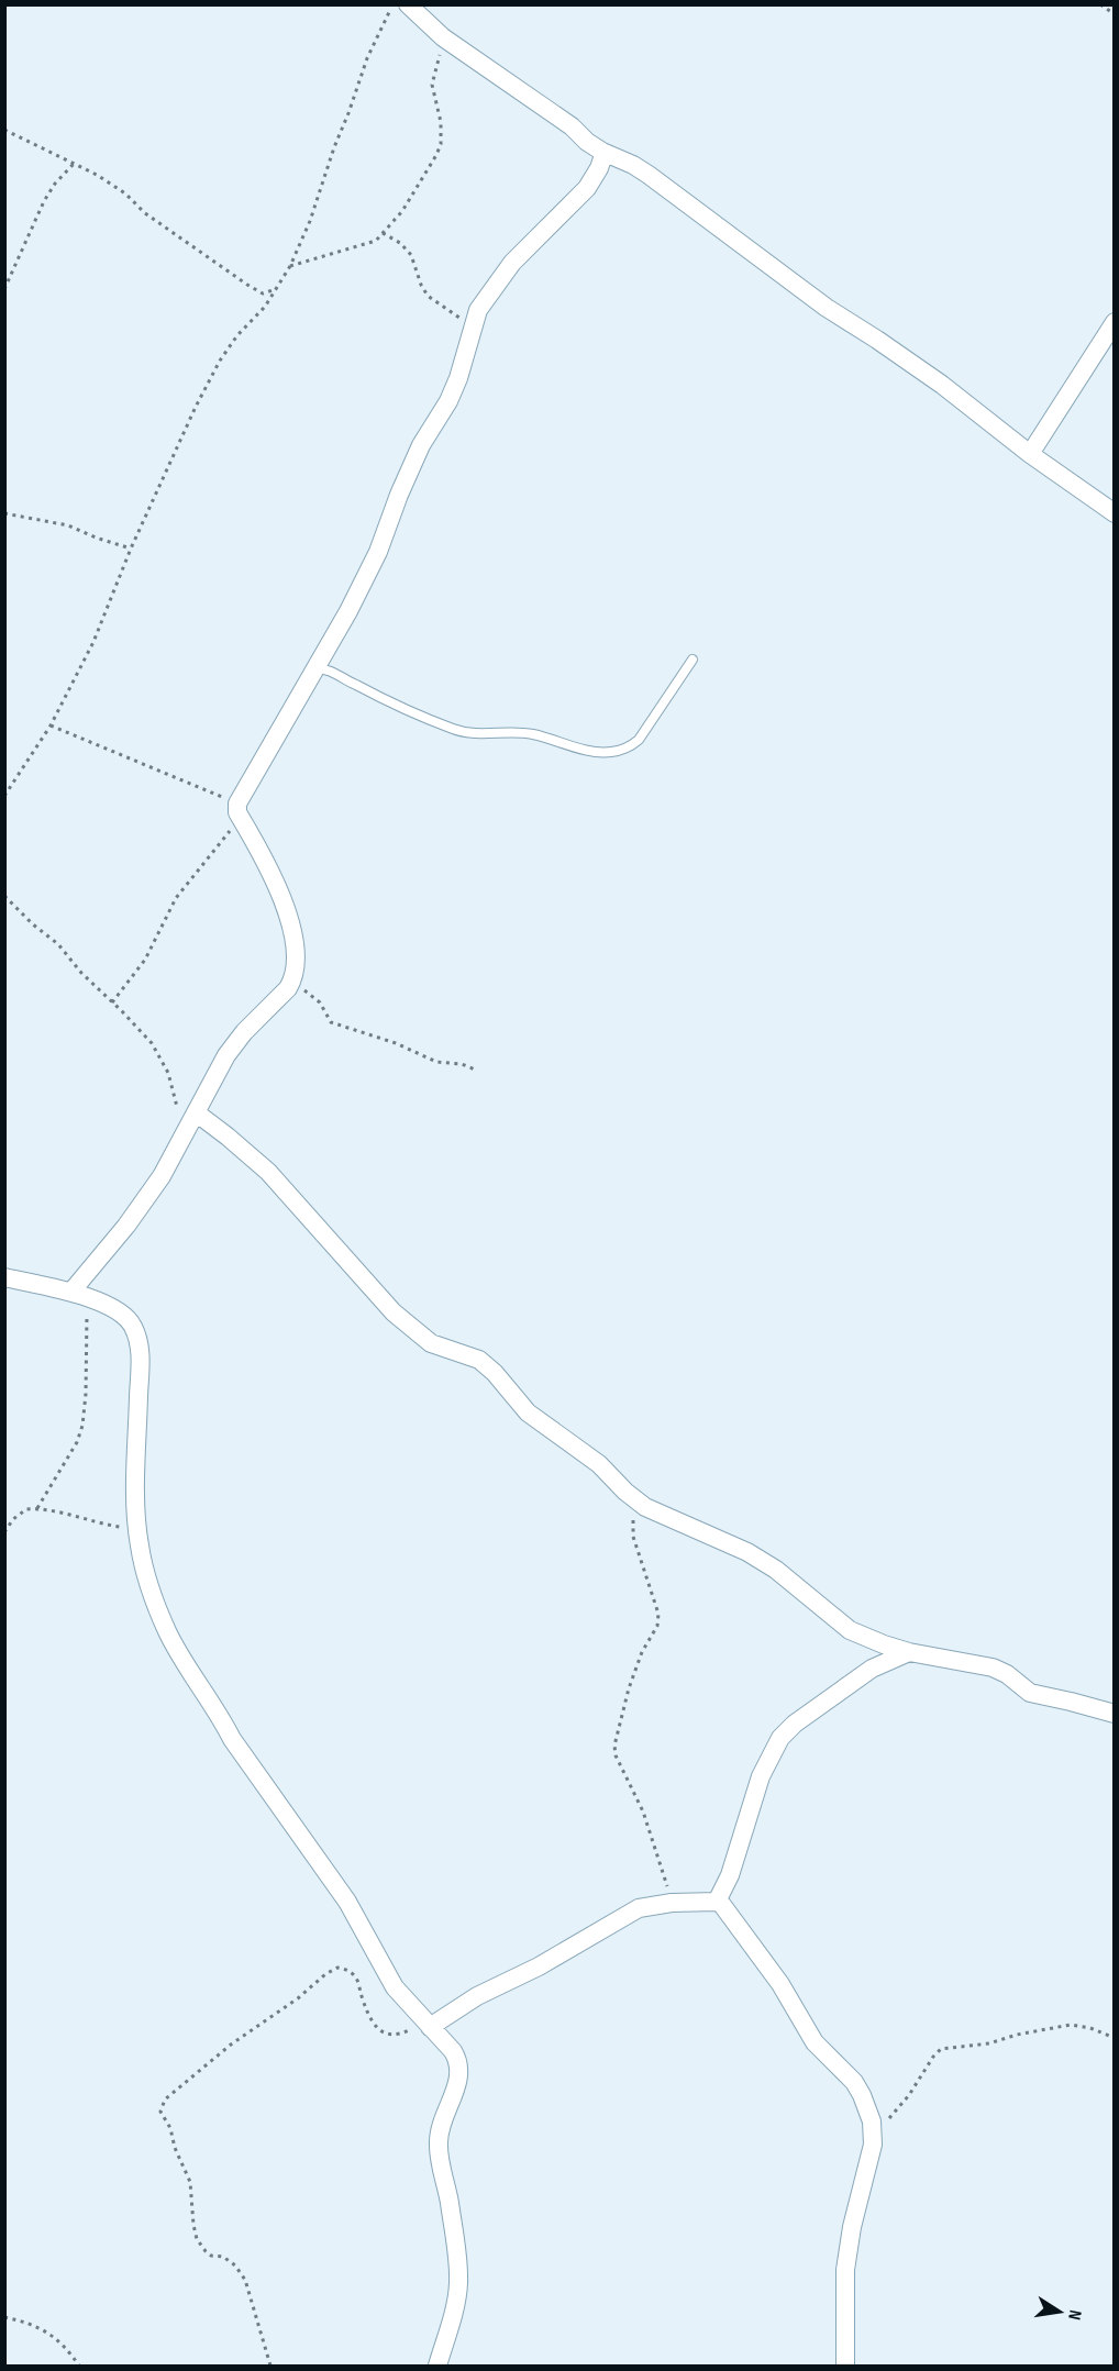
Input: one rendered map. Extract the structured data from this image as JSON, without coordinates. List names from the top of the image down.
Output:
{
  "north": "right"
}
